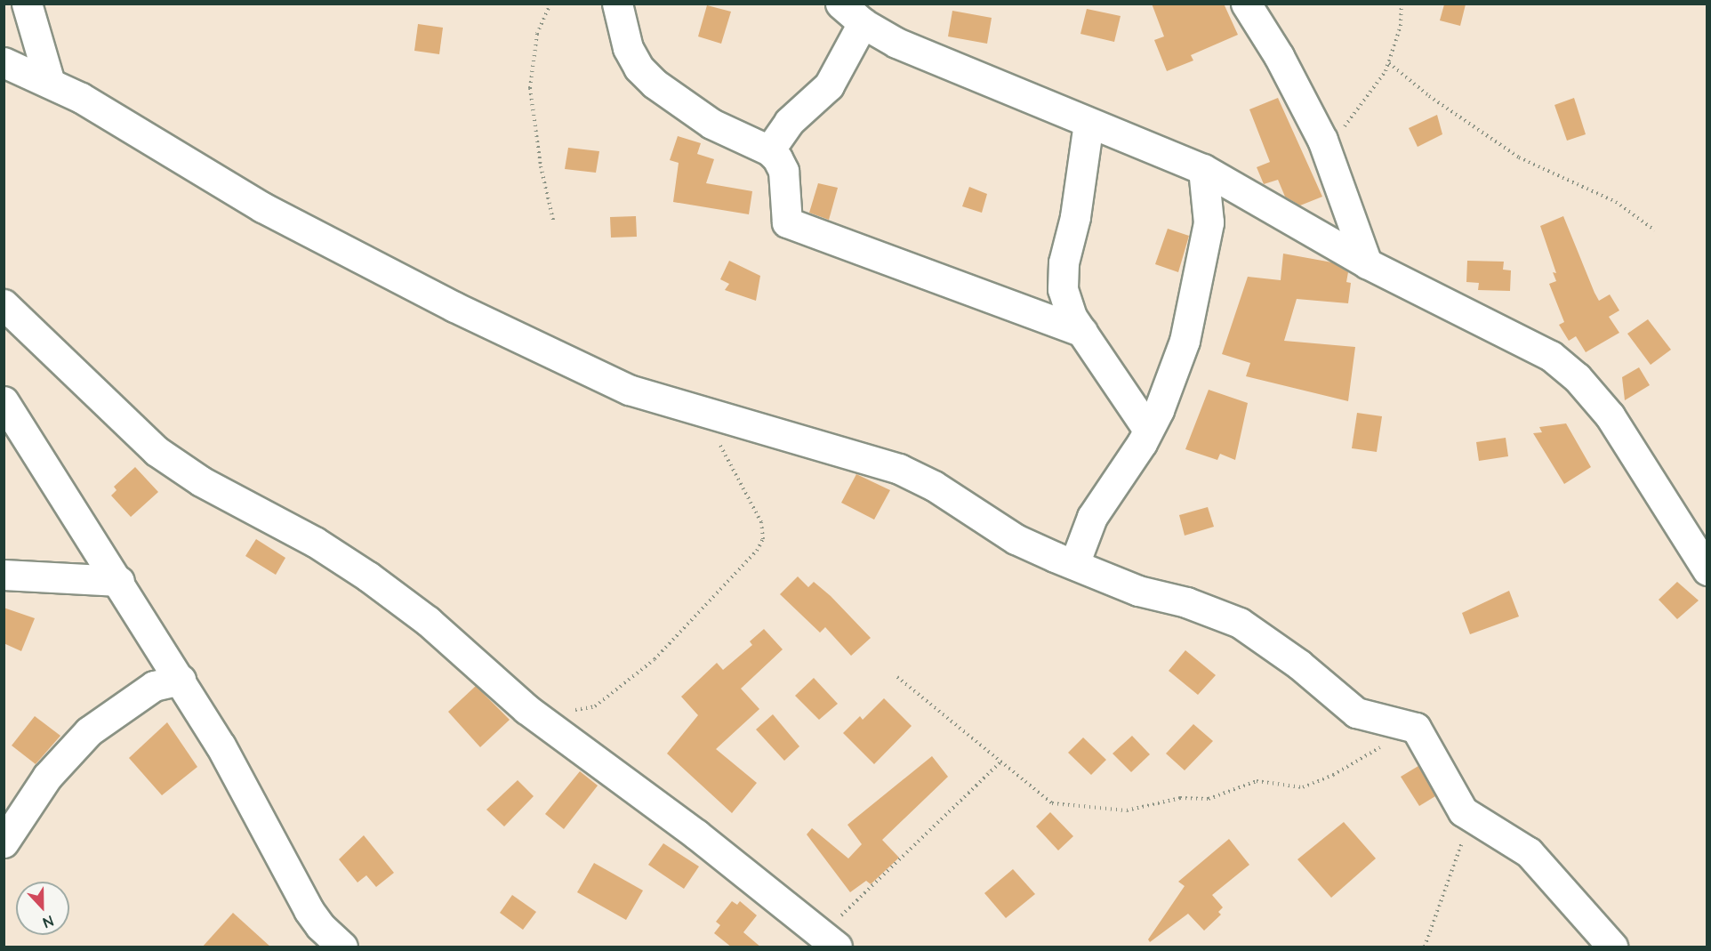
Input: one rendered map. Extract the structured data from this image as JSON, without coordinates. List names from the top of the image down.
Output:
{
  "north": "bottom"
}
